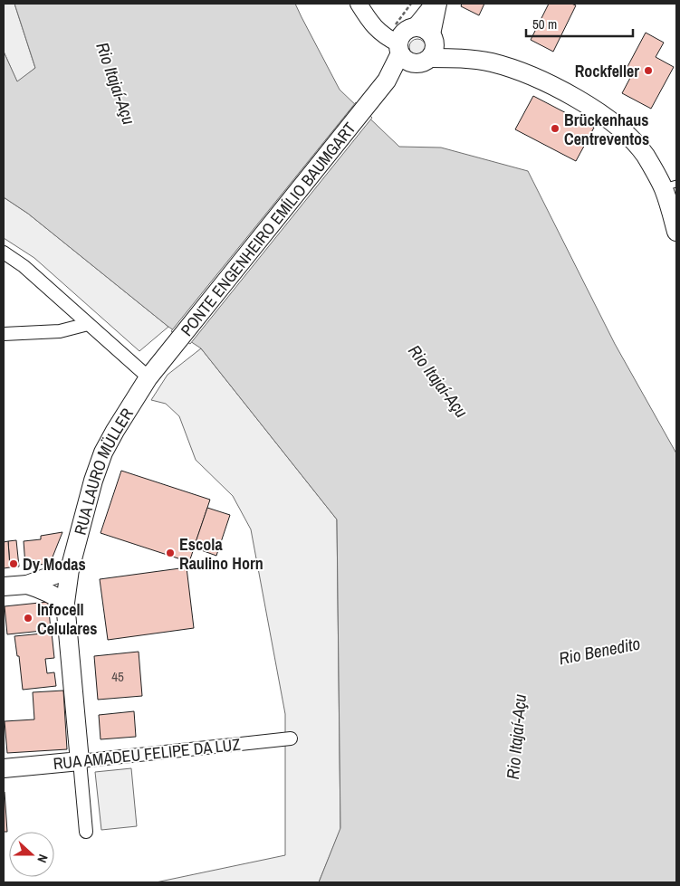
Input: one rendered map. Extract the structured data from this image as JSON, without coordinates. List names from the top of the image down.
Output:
{
  "streets": {
    "main road": ["PONTE ENGENHEIRO EMÍLIO BAUMGART", "RUA LAURO MÜLLER", "RUA AMADEU FELIPE DA LUZ"]
  },
  "crossings": [
    ["PONTE ENGENHEIRO EMÍLIO BAUMGART", "RUA LAURO MÜLLER"],
    ["RUA LAURO MÜLLER", "RUA AMADEU FELIPE DA LUZ"]
  ],
  "water": ["Rio Itajaí-Açu", "Rio Benedito"],
  "places": [
    "Rockfeller",
    "Brückenhaus Centreventos",
    "Escola Raulino Horn",
    "Dy Modas",
    "Infocell Celulares"
  ],
  "house_numbers": ["45"],
  "scale_bar": "50 m",
  "north": "right"
}
